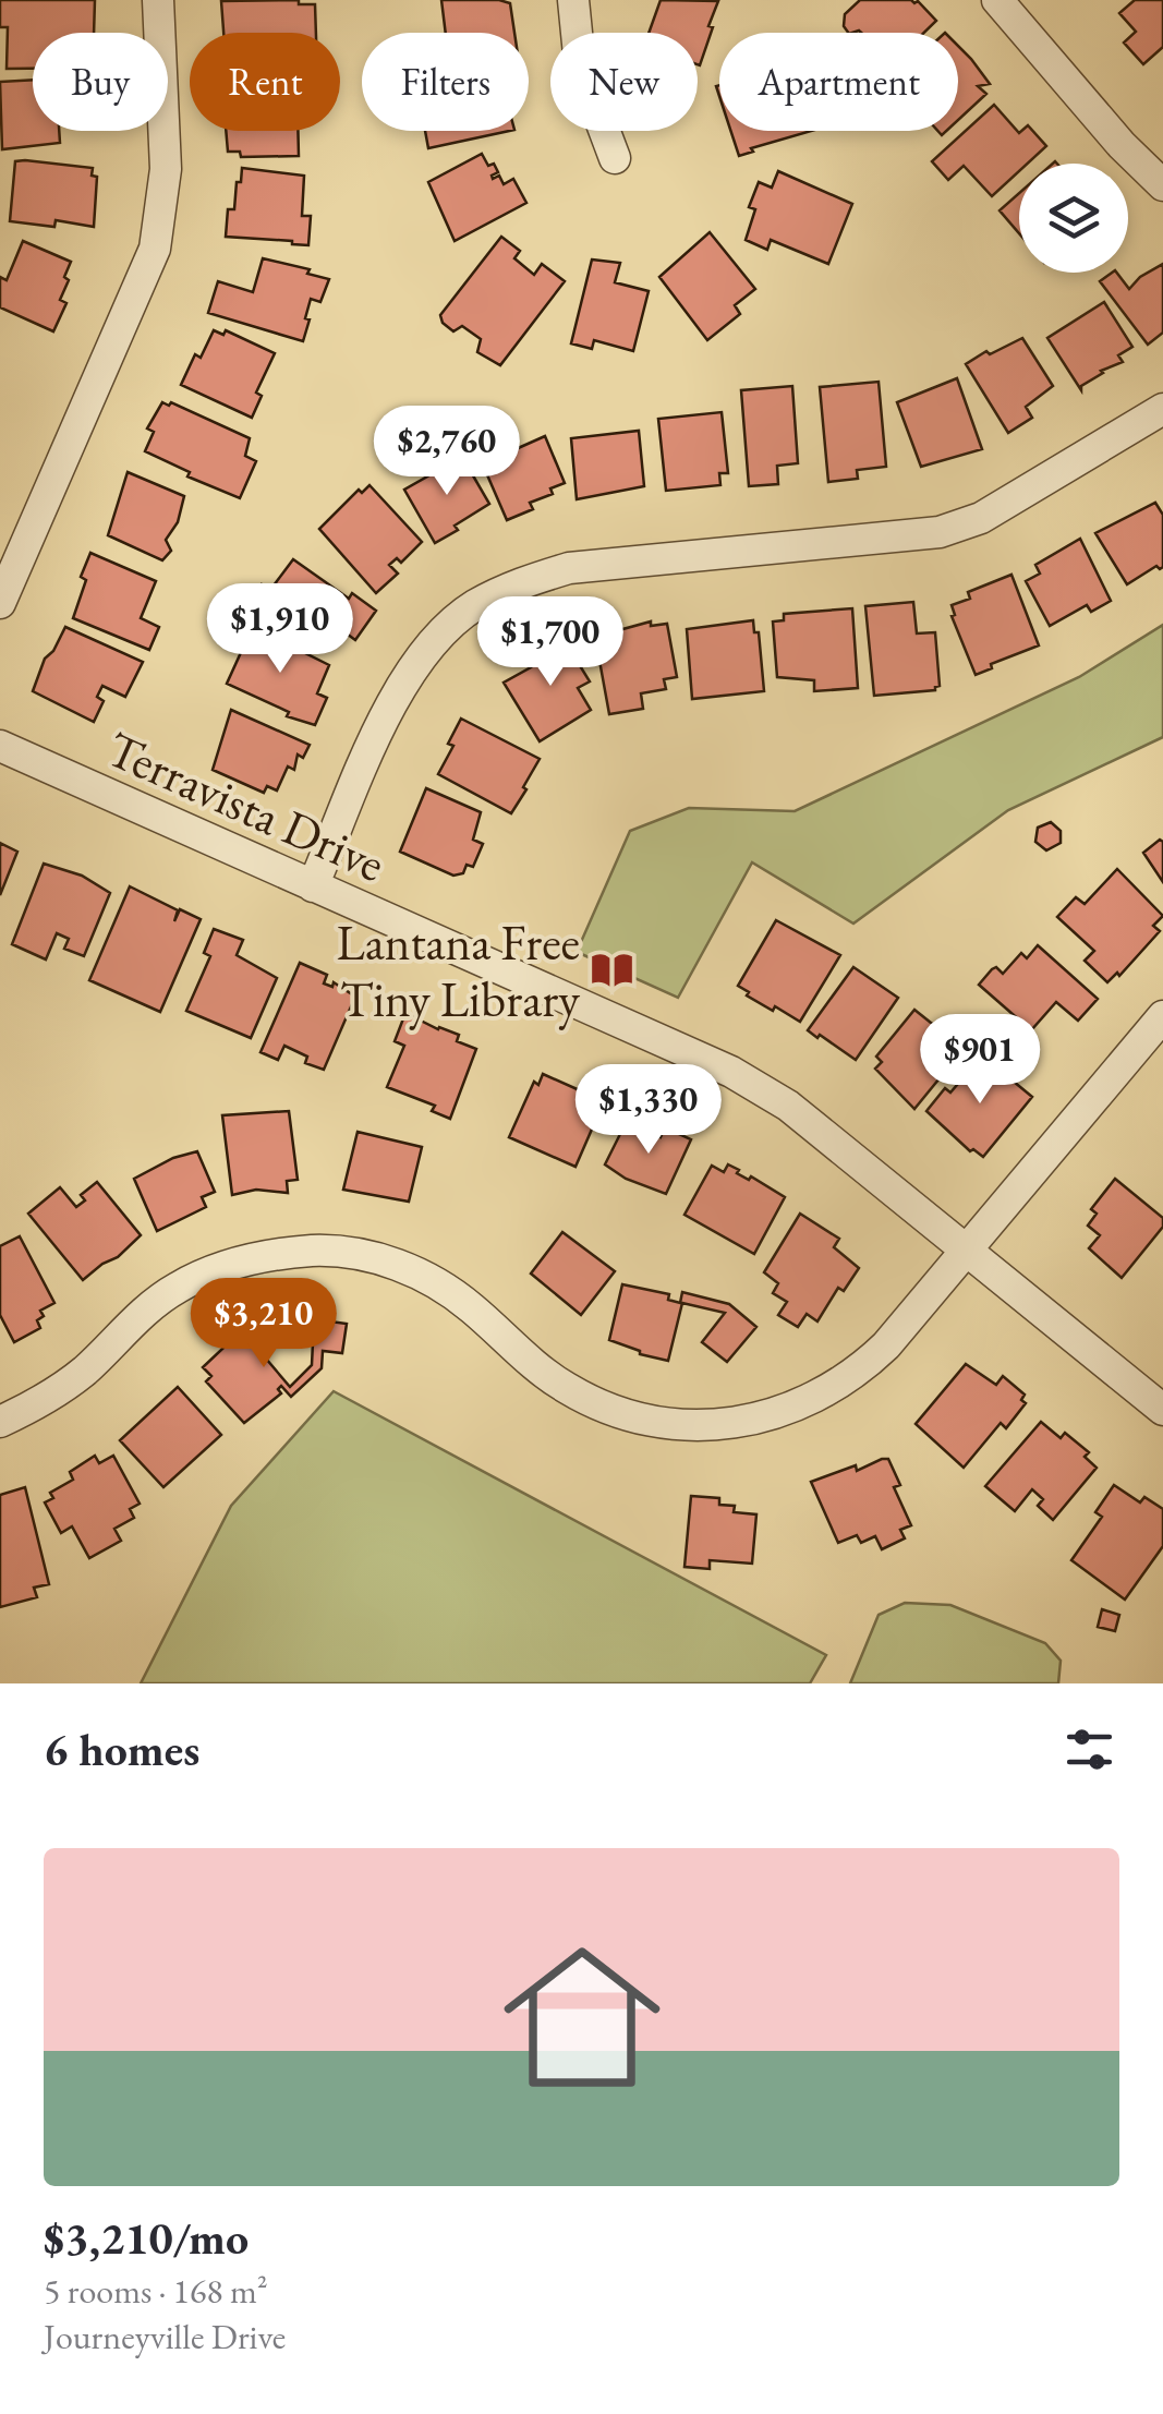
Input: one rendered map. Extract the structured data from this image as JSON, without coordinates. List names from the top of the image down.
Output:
{
  "streets": {
    "street": ["Terravista Drive"]
  },
  "places": {
    "library": ["Lantana Free Tiny Library"]
  },
  "page": {
    "chip": [
      "Buy",
      "Rent",
      "Filters",
      "New",
      "Apartment"
    ],
    "price": [
      "$2,760",
      "$1,910",
      "$1,700",
      "$901",
      "$1,330",
      "$3,210"
    ],
    "heading": "6 homes",
    "list": [
      {
        "name": "$3,210/mo",
        "note": "5 rooms · 168 m² · Journeyville Drive"
      }
    ]
  }
}
